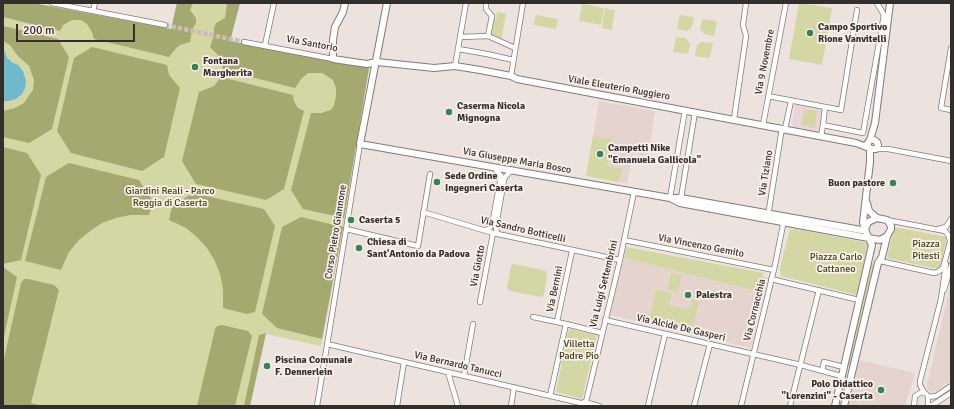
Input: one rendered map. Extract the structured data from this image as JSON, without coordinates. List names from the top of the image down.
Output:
{
  "streets": {
    "street": [
      "Via Santorio",
      "Via 9 Novembre",
      "Viale Eleuterio Ruggiero",
      "Via Giuseppe Maria Bosco",
      "Via Tiziano",
      "Via Sandro Botticelli",
      "Corso Pietro Giannone",
      "Via Vincenzo Gemito",
      "Via Giotto",
      "Via Luigi Settembrini",
      "Via Bernini",
      "Via Cornacchia",
      "Via Alcide De Gasperi",
      "Via Bernardo Tanucci"
    ]
  },
  "crossings": [
    ["Via Santorio", "Viale Eleuterio Ruggiero"],
    ["Via Santorio", "Corso Pietro Giannone"],
    ["Via 9 Novembre", "Viale Eleuterio Ruggiero"],
    ["Viale Eleuterio Ruggiero", "Via Tiziano"],
    ["Viale Eleuterio Ruggiero", "Corso Pietro Giannone"],
    ["Via Giuseppe Maria Bosco", "Via Tiziano"],
    ["Via Giuseppe Maria Bosco", "Corso Pietro Giannone"],
    ["Via Giuseppe Maria Bosco", "Via Giotto"],
    ["Via Giuseppe Maria Bosco", "Via Luigi Settembrini"],
    ["Via Sandro Botticelli", "Via Giotto"],
    ["Via Sandro Botticelli", "Via Luigi Settembrini"],
    ["Via Sandro Botticelli", "Via Bernini"],
    ["Corso Pietro Giannone", "Via Bernardo Tanucci"],
    ["Via Vincenzo Gemito", "Via Luigi Settembrini"],
    ["Via Vincenzo Gemito", "Via Cornacchia"],
    ["Via Luigi Settembrini", "Via Alcide De Gasperi"],
    ["Via Luigi Settembrini", "Via Bernardo Tanucci"],
    ["Via Bernini", "Via Bernardo Tanucci"],
    ["Via Cornacchia", "Via Alcide De Gasperi"]
  ],
  "parks": [
    "Giardini Reali - Parco Reggia di Caserta",
    "Piazza Pitesti",
    "Piazza Carlo Cattaneo",
    "Villetta Padre Pio"
  ],
  "places": [
    "Campo Sportivo Rione Vanvitelli",
    "Fontana Margherita",
    "Caserma Nicola Mignogna",
    "Campetti Nike \"Emanuela Gallicola\"",
    "Sede Ordine Ingegneri Caserta",
    "Buon pastore",
    "Caserta 5",
    "Chiesa di Sant'Antonio da Padova",
    "Palestra",
    "Piscina Comunale F. Dennerlein",
    "Polo Didattico \"Lorenzini\" - Caserta"
  ],
  "scale_bar": "200 m"
}
